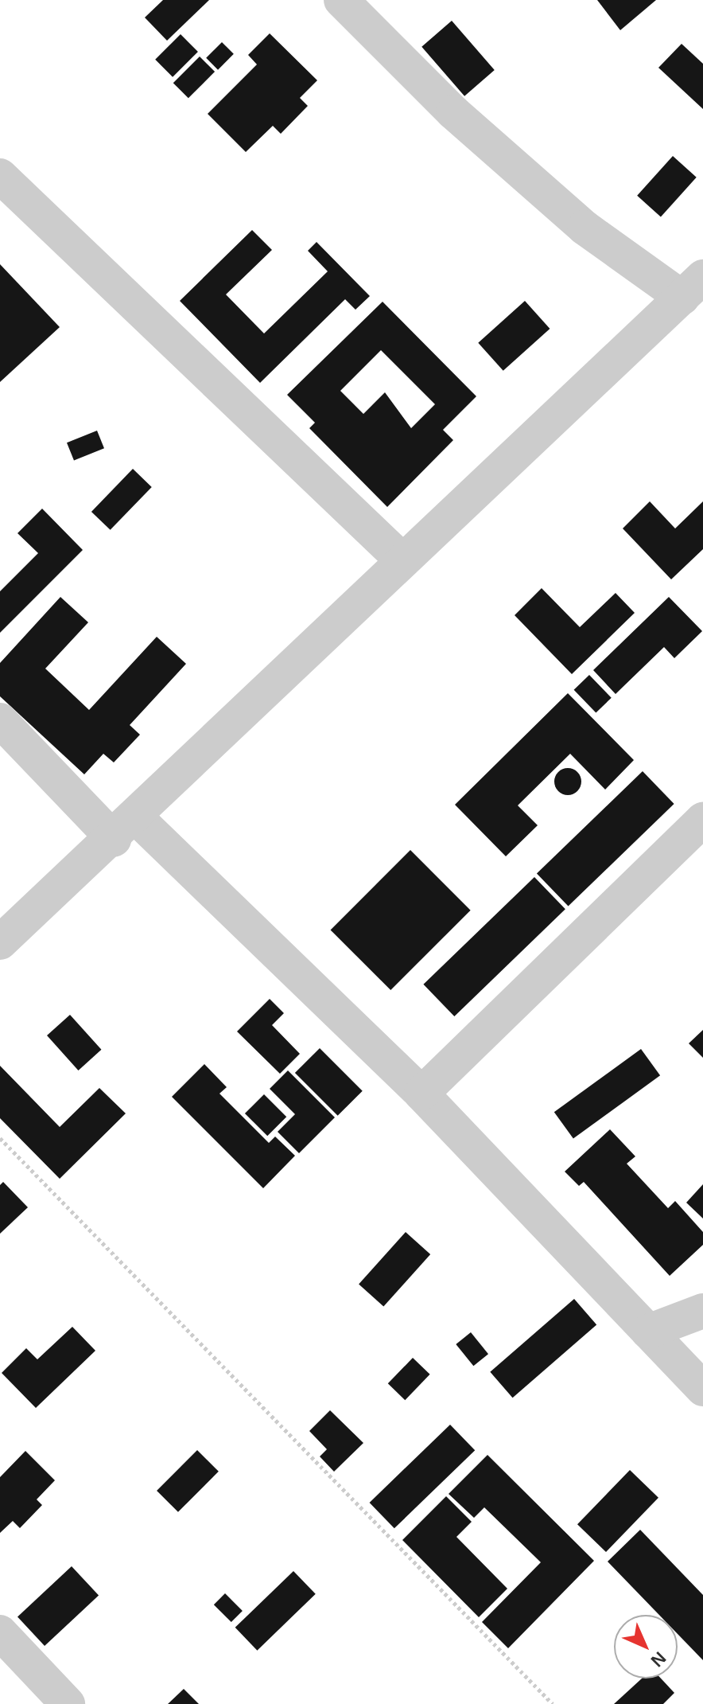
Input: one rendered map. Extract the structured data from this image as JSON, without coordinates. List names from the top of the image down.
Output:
{
  "north": "bottom right"
}
